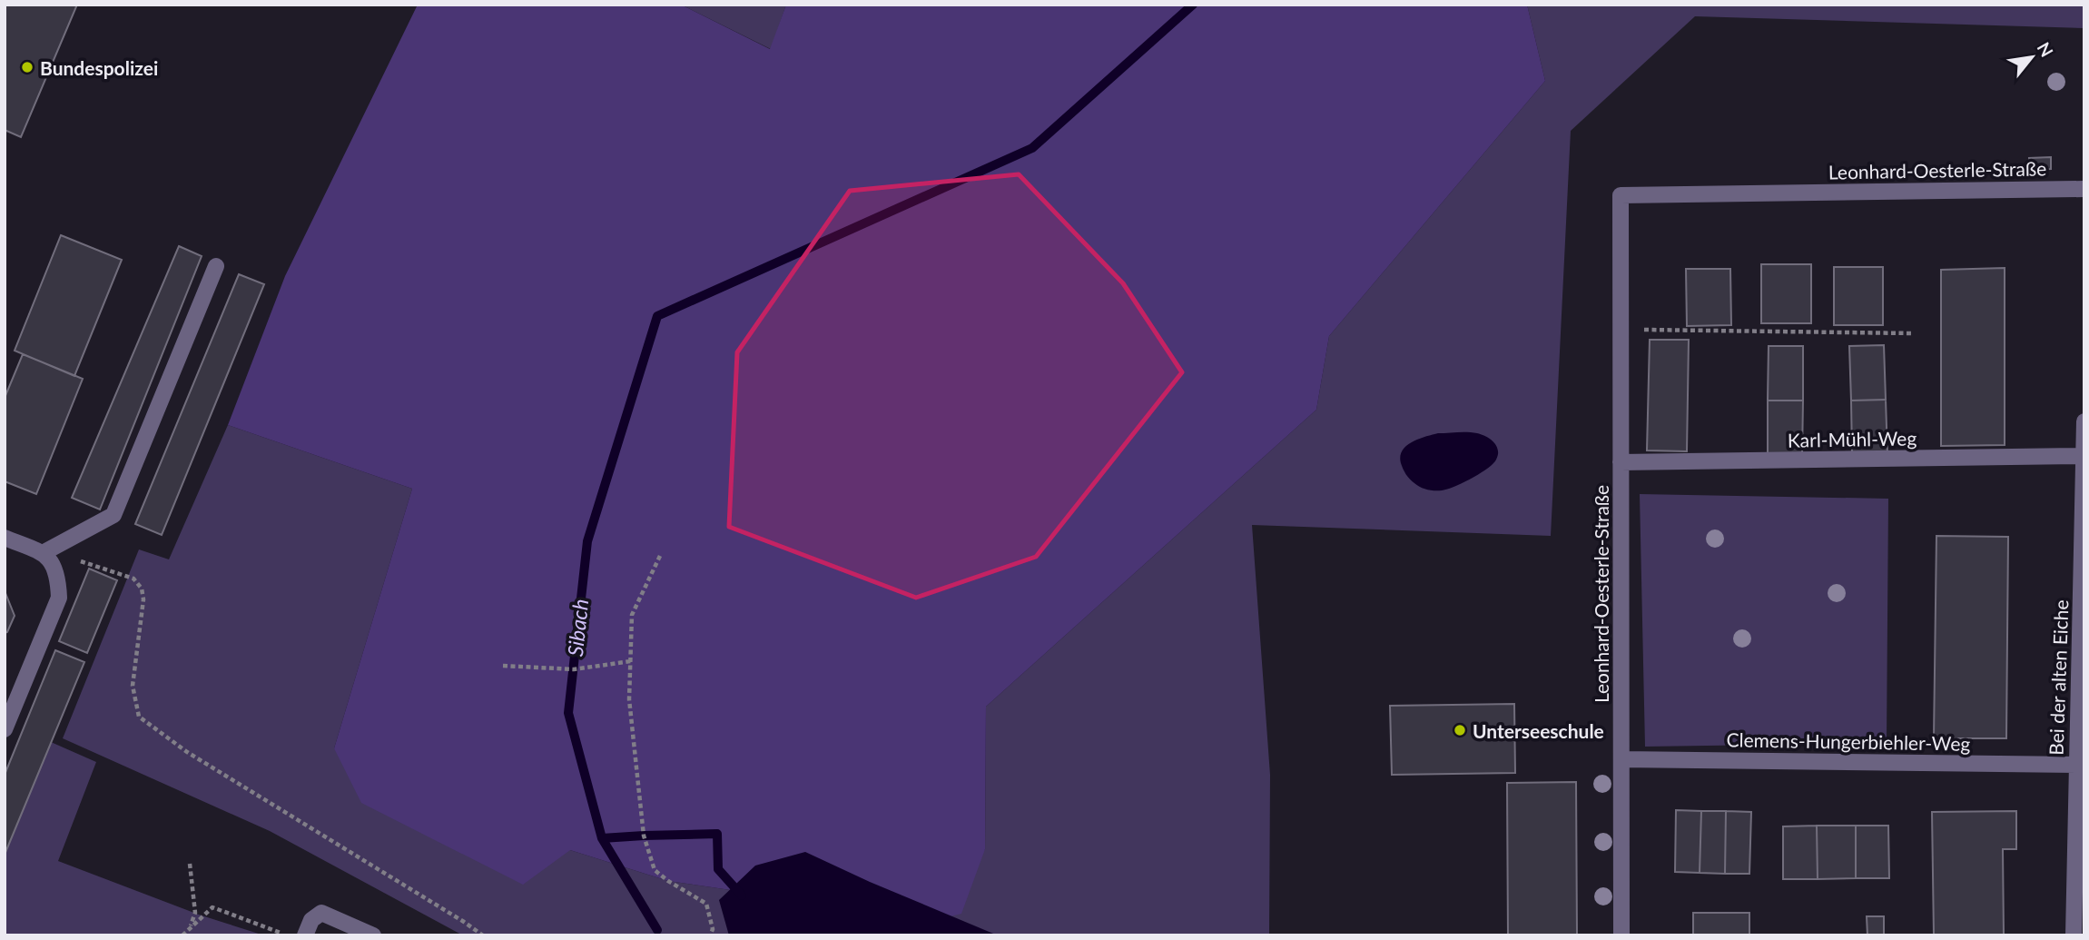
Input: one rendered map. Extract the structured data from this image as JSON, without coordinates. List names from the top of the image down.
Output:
{
  "streets": {
    "street": [
      "Leonhard-Oesterle-Straße",
      "Karl-Mühl-Weg",
      "Bei der alten Eiche",
      "Clemens-Hungerbiehler-Weg"
    ]
  },
  "crossings": [
    ["Leonhard-Oesterle-Straße", "Karl-Mühl-Weg"],
    ["Leonhard-Oesterle-Straße", "Clemens-Hungerbiehler-Weg"],
    ["Karl-Mühl-Weg", "Bei der alten Eiche"],
    ["Bei der alten Eiche", "Clemens-Hungerbiehler-Weg"]
  ],
  "water": ["Sibach"],
  "places": ["Bundespolizei", "Unterseeschule"],
  "north": "top right"
}
